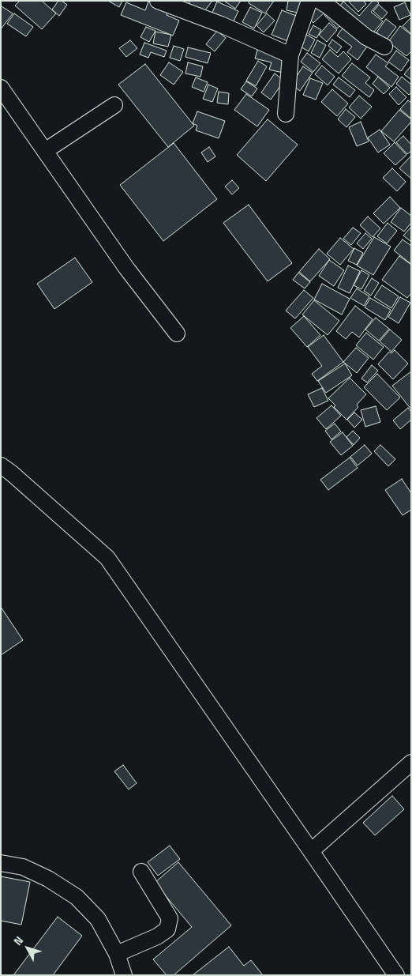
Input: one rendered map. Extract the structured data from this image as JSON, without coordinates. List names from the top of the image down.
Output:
{
  "north": "top left"
}
